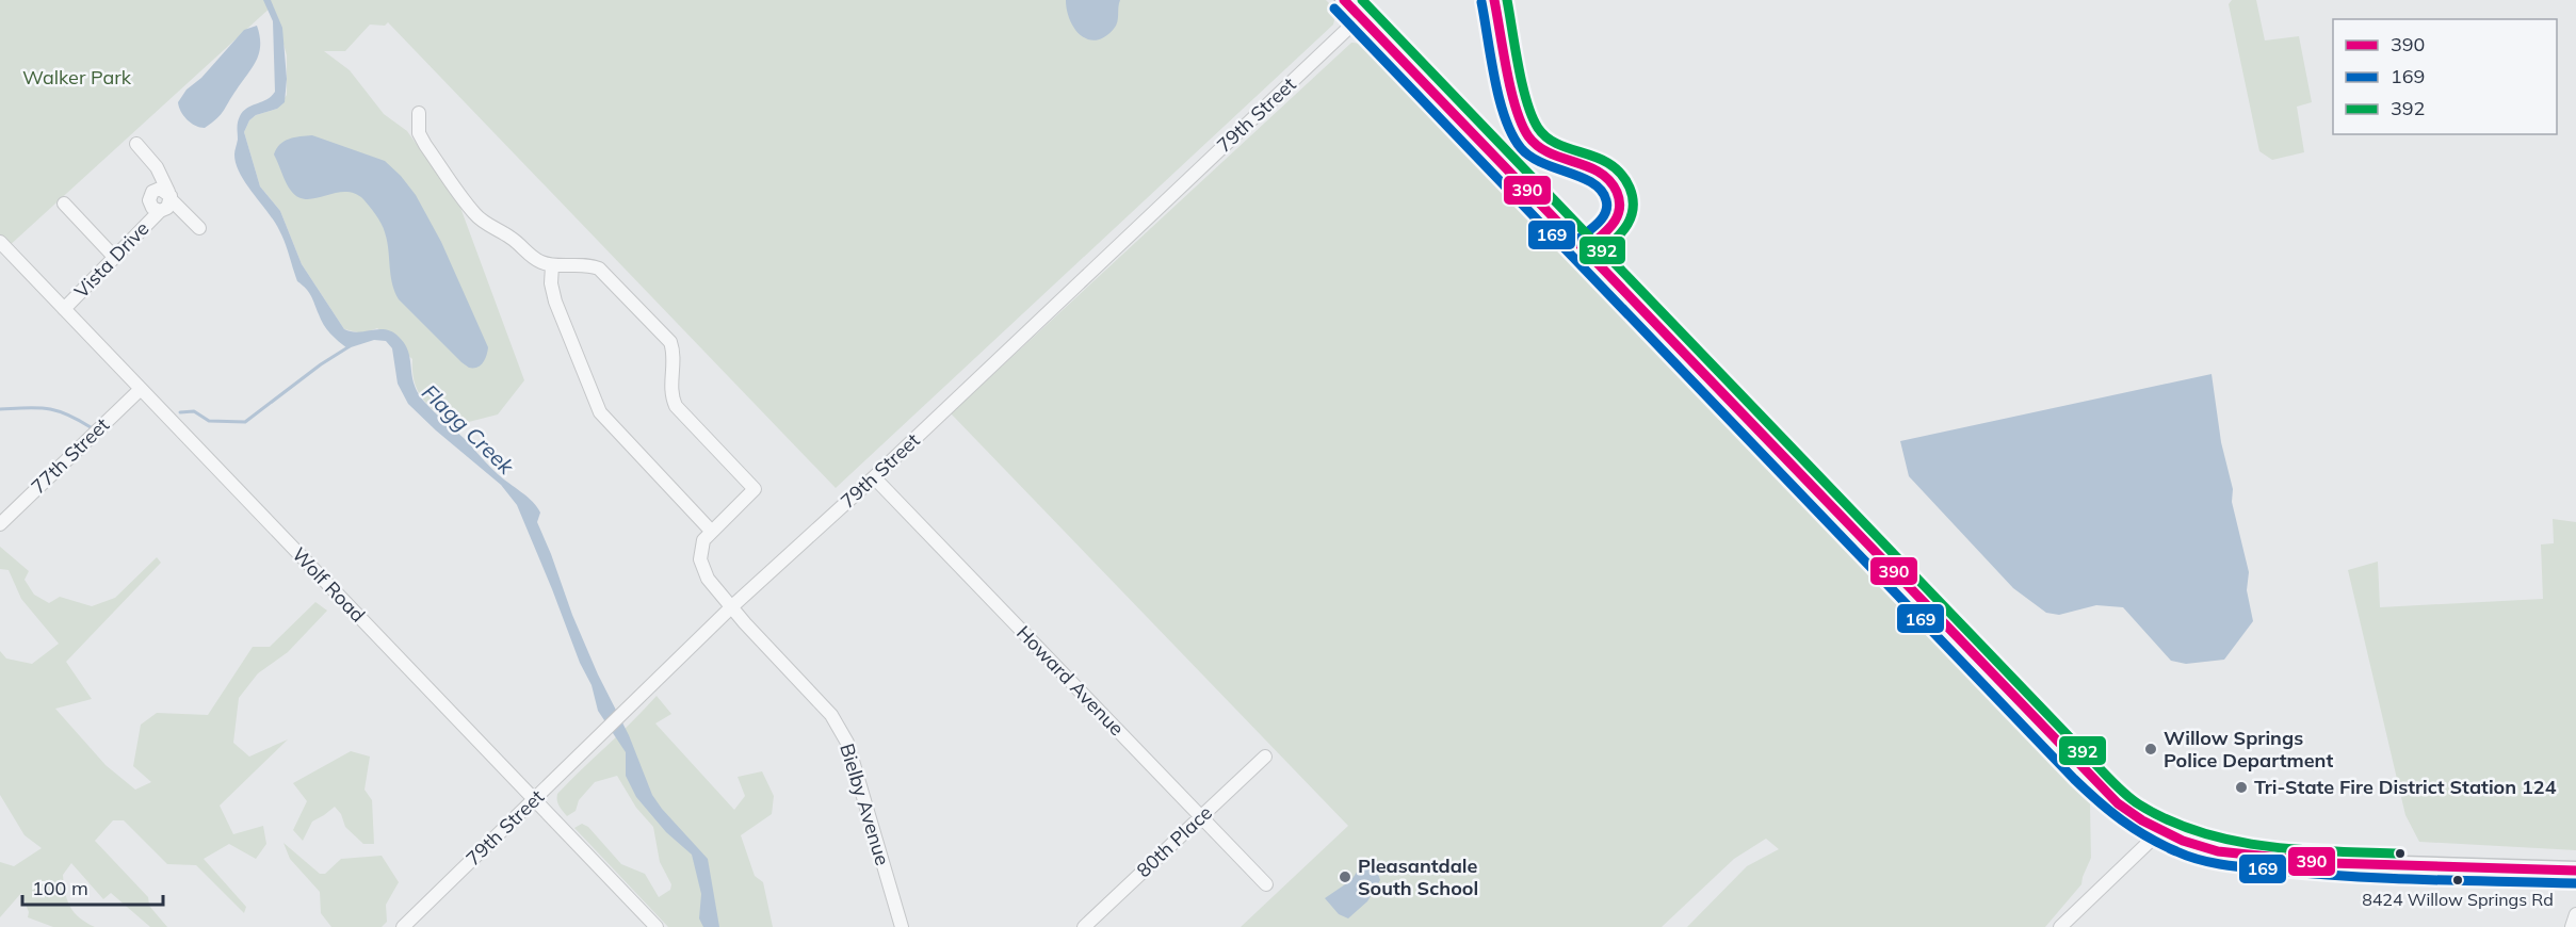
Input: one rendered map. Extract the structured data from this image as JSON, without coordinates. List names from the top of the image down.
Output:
{
  "streets": {
    "street": [
      "79th Street",
      "Vista Drive",
      "77th Street",
      "Wolf Road",
      "Howard Avenue",
      "Bielby Avenue",
      "80th Place"
    ]
  },
  "crossings": [
    ["79th Street", "Wolf Road"],
    ["79th Street", "Howard Avenue"],
    ["79th Street", "Bielby Avenue"],
    ["Vista Drive", "Wolf Road"],
    ["77th Street", "Wolf Road"],
    ["Howard Avenue", "80th Place"]
  ],
  "water": ["Flagg Creek"],
  "parks": ["Walker Park"],
  "places": [
    "Willow Springs Police Department",
    "Tri-State Fire District Station 124",
    "Pleasantdale South School",
    "8424 Willow Springs Rd"
  ],
  "lines": ["transit line 390", "transit line 392", "transit line 169"],
  "legend": ["390", "169", "392"],
  "scale_bar": "100 m"
}
